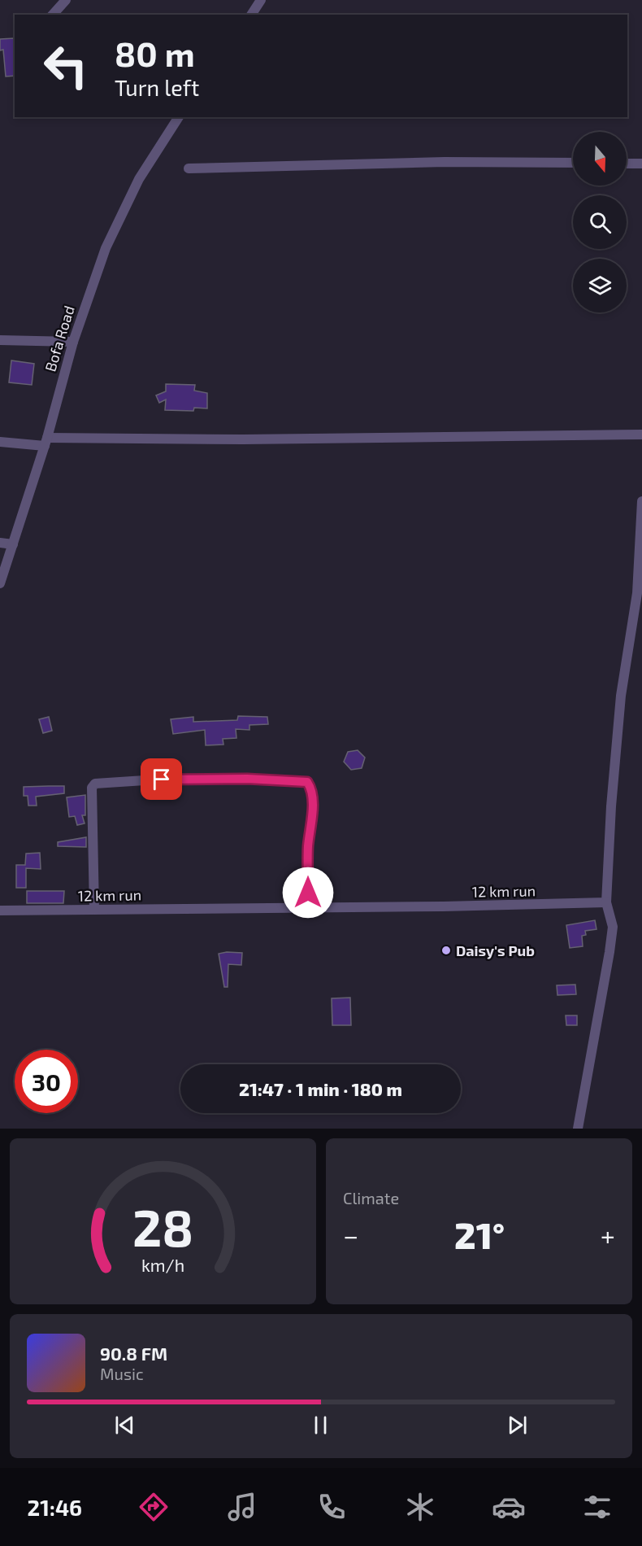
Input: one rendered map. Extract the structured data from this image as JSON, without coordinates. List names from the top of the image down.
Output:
{
  "streets": {
    "street": ["Bofa Road", "12 km run"]
  },
  "places": ["Daisy's Pub"],
  "north": "bottom",
  "page": {
    "turn": ["80 m", "Turn left"],
    "limit": "30",
    "trip": "21:47 · 1 min · 180 m",
    "tile": "Climate",
    "heat": ["−", "21°", "+"],
    "song": ["90.8 FM", "Music"],
    "tabs": "21:46",
    "gauge": ["28", "km/h"]
  }
}
